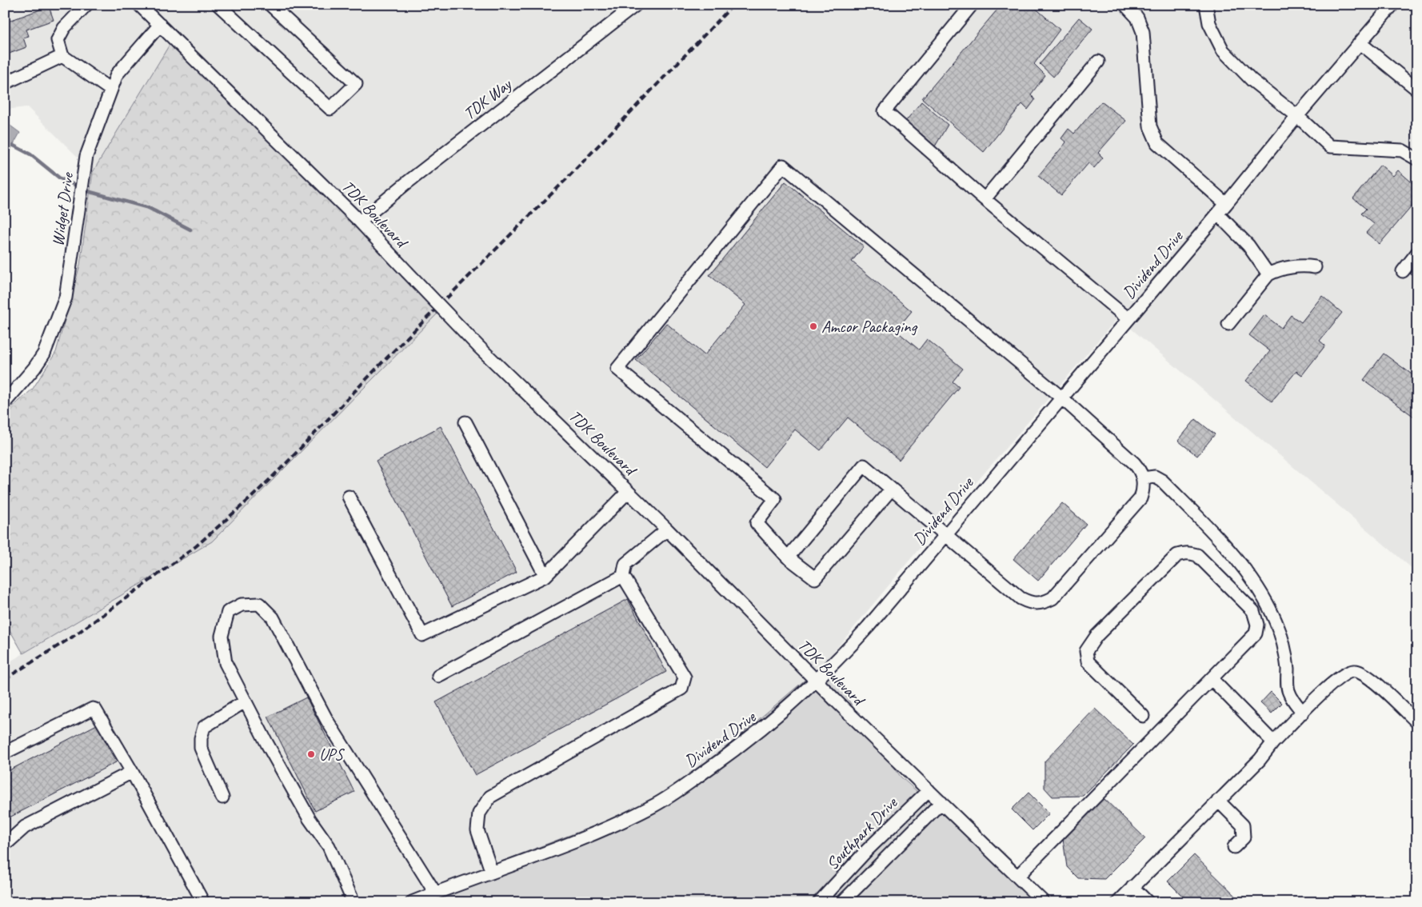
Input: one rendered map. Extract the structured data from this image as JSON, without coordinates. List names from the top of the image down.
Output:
{
  "streets": {
    "street": [
      "TDK Way",
      "Widget Drive",
      "TDK Boulevard",
      "Dividend Drive",
      "Southpark Drive"
    ]
  },
  "crossings": [
    ["TDK Way", "TDK Boulevard"],
    ["Widget Drive", "TDK Boulevard"],
    ["TDK Boulevard", "Dividend Drive"],
    ["TDK Boulevard", "Southpark Drive"]
  ],
  "places": ["Amcor Packaging", "UPS"]
}
